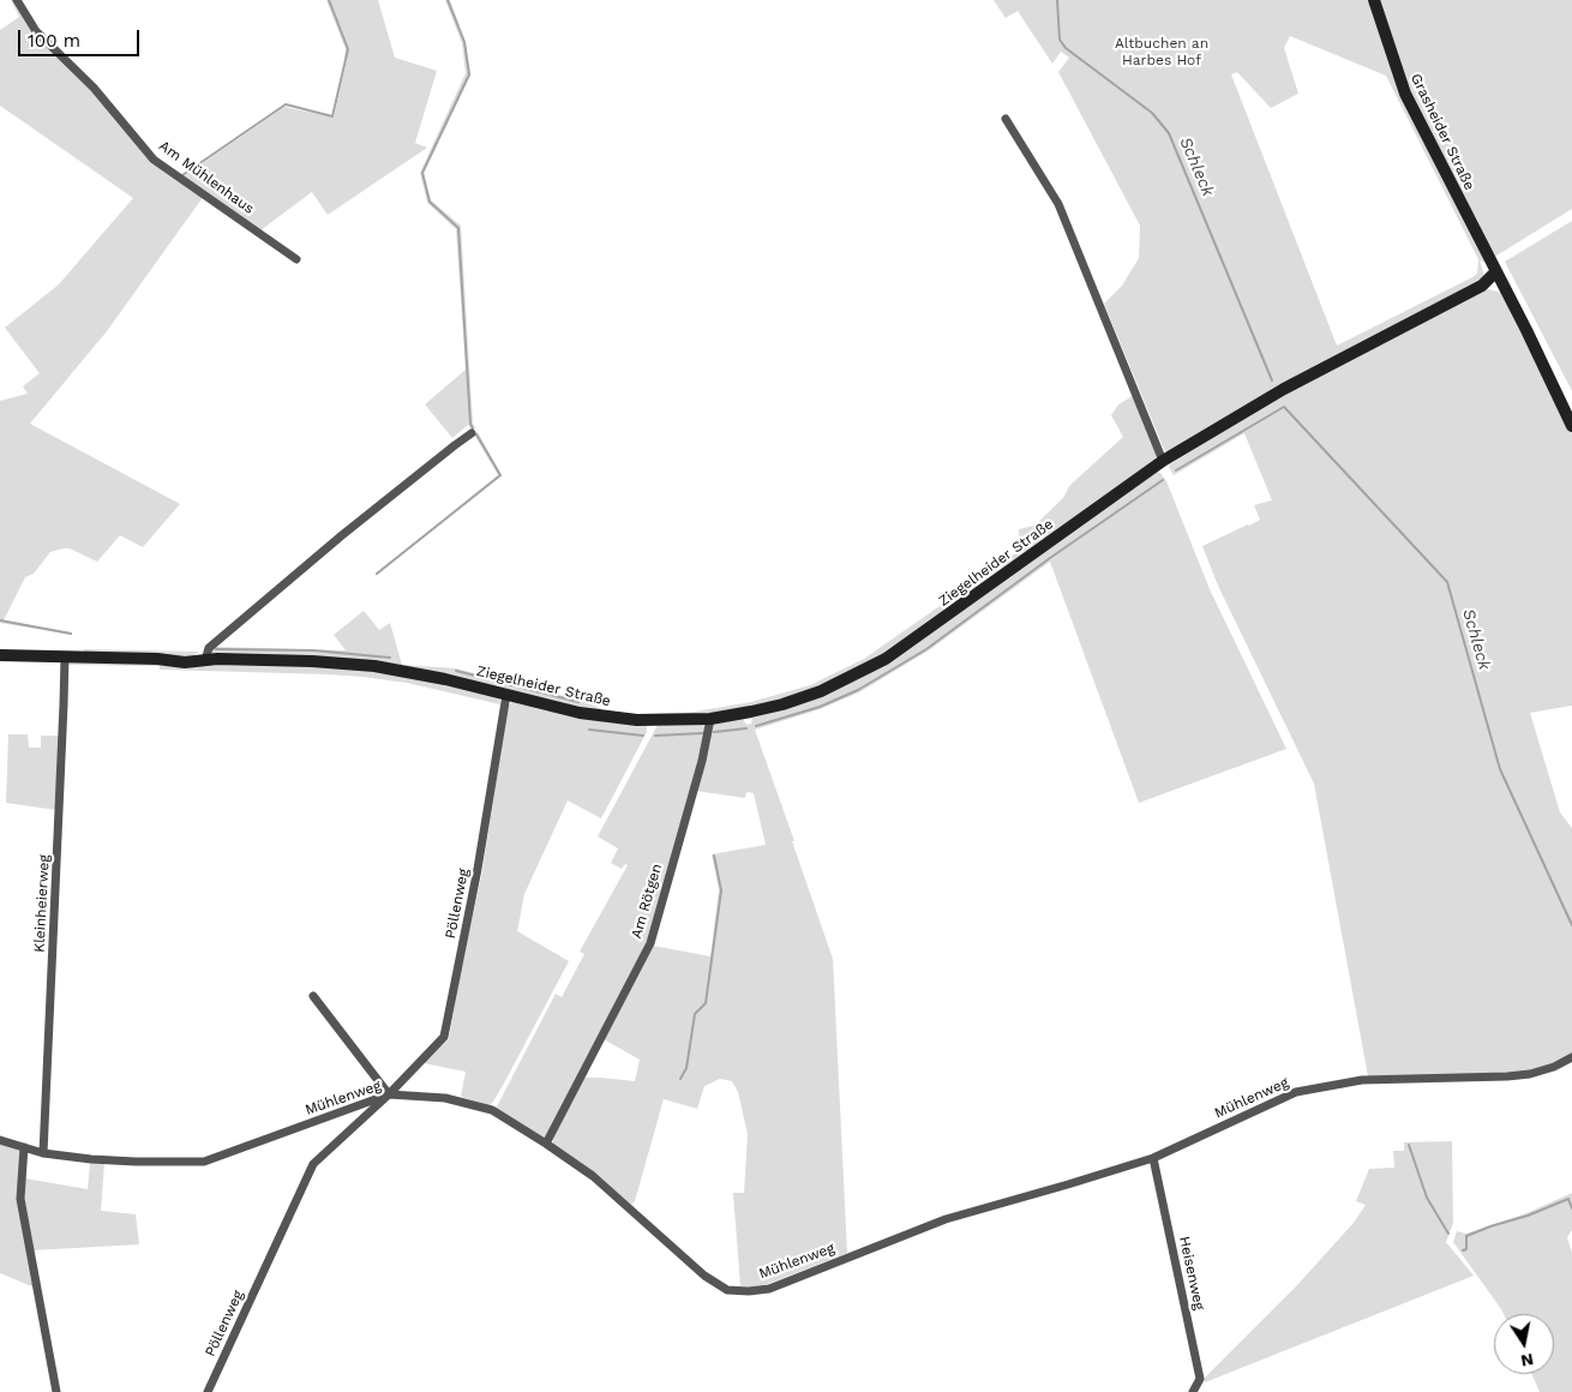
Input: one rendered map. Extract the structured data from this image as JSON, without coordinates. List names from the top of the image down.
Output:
{
  "streets": {
    "street": [
      "Grasheider Straße",
      "Am Mühlenhaus",
      "Ziegelheider Straße",
      "Am Rötgen",
      "Kleinheierweg",
      "Pöllenweg",
      "Mühlenweg",
      "Heisenweg"
    ]
  },
  "crossings": [
    ["Grasheider Straße", "Ziegelheider Straße"],
    ["Ziegelheider Straße", "Am Rötgen"],
    ["Ziegelheider Straße", "Kleinheierweg"],
    ["Ziegelheider Straße", "Pöllenweg"],
    ["Am Rötgen", "Mühlenweg"],
    ["Kleinheierweg", "Mühlenweg"],
    ["Pöllenweg", "Mühlenweg"],
    ["Mühlenweg", "Heisenweg"]
  ],
  "water": ["Schleck"],
  "parks": ["Altbuchen an Harbes Hof"],
  "scale_bar": "100 m",
  "north": "bottom"
}
